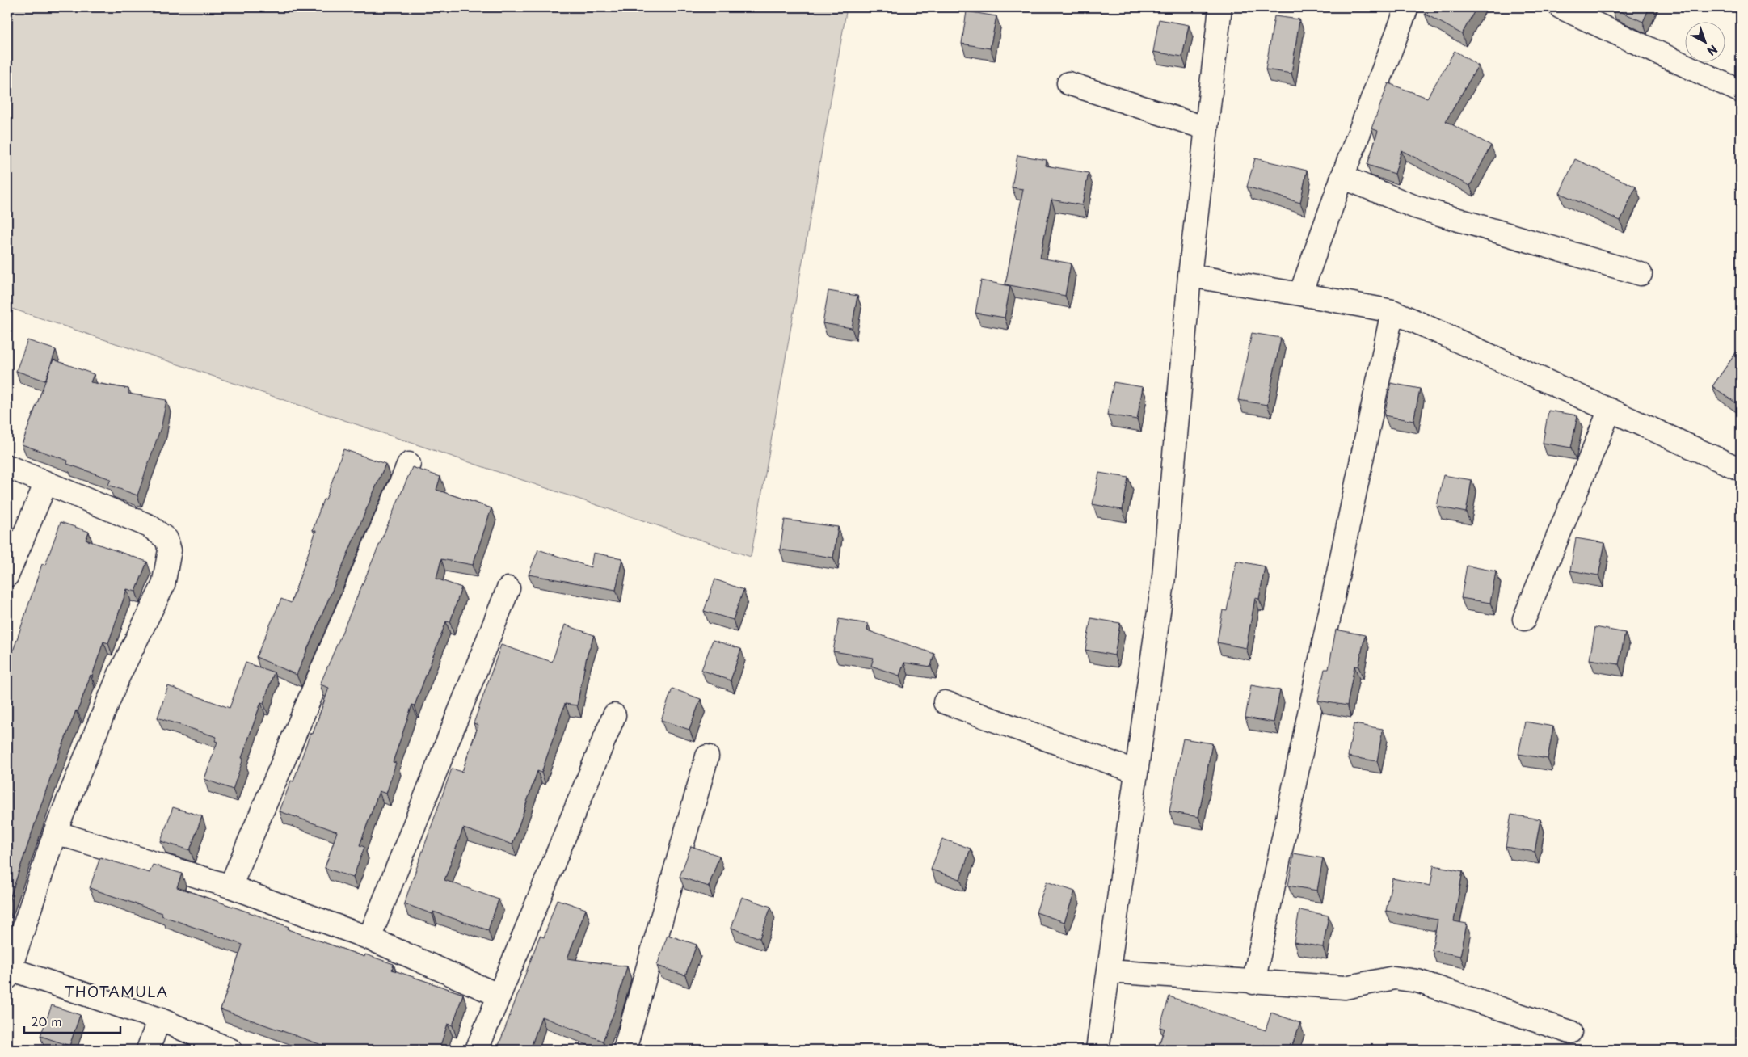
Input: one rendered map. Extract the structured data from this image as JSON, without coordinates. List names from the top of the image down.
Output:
{
  "districts": ["THOTAMULA"],
  "scale_bar": "20 m",
  "north": "bottom right"
}
